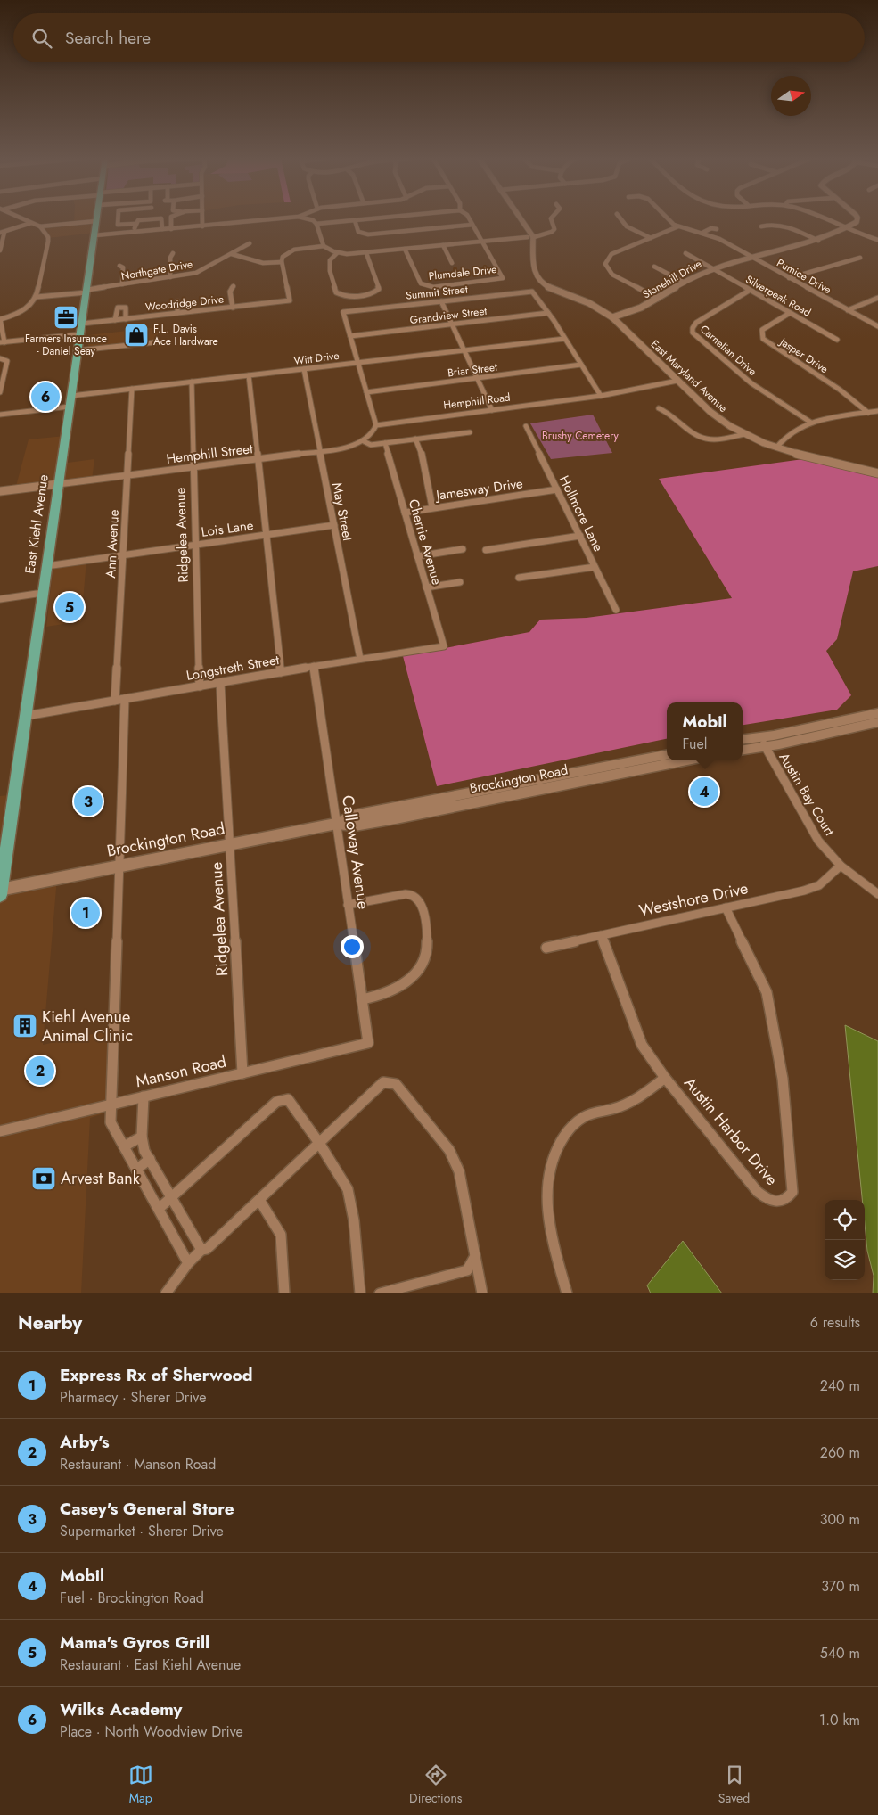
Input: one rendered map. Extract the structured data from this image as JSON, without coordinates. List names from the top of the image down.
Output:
{
  "streets": {
    "main road": ["East Kiehl Avenue", "Brockington Road"],
    "street": [
      "Northgate Drive",
      "Plumdale Drive",
      "Pumice Drive",
      "Stonehill Drive",
      "Summit Street",
      "Silverpeak Road",
      "Woodridge Drive",
      "Grandview Street",
      "Carnelian Drive",
      "Jasper Drive",
      "Witt Drive",
      "Briar Street",
      "East Maryland Avenue",
      "Hemphill Road",
      "Hemphill Street",
      "Jamesway Drive",
      "May Street",
      "Hollmore Lane",
      "Lois Lane",
      "Ridgelea Avenue",
      "Cherrie Avenue",
      "Ann Avenue",
      "Longstreth Street",
      "Austin Bay Court",
      "Calloway Avenue",
      "Westshore Drive",
      "Manson Road",
      "Austin Harbor Drive"
    ]
  },
  "crossings": [
    ["Northgate Drive", "East Kiehl Avenue"],
    ["Pumice Drive", "Stonehill Drive"],
    ["Stonehill Drive", "Silverpeak Road"],
    ["Stonehill Drive", "East Maryland Avenue"],
    ["Summit Street", "Grandview Street"],
    ["Silverpeak Road", "Carnelian Drive"],
    ["Silverpeak Road", "Jasper Drive"],
    ["Woodridge Drive", "East Kiehl Avenue"],
    ["Witt Drive", "May Street"],
    ["Witt Drive", "East Kiehl Avenue"],
    ["Witt Drive", "Ridgelea Avenue"],
    ["Witt Drive", "Ann Avenue"],
    ["East Maryland Avenue", "Hemphill Road"],
    ["Hemphill Street", "May Street"],
    ["Hemphill Street", "East Kiehl Avenue"],
    ["Hemphill Street", "Ridgelea Avenue"],
    ["Hemphill Street", "Ann Avenue"],
    ["Jamesway Drive", "Hollmore Lane"],
    ["Jamesway Drive", "Cherrie Avenue"],
    ["May Street", "Lois Lane"],
    ["May Street", "Longstreth Street"],
    ["East Kiehl Avenue", "Lois Lane"],
    ["East Kiehl Avenue", "Longstreth Street"],
    ["East Kiehl Avenue", "Brockington Road"],
    ["Lois Lane", "Ridgelea Avenue"],
    ["Lois Lane", "Ann Avenue"],
    ["Ridgelea Avenue", "Longstreth Street"],
    ["Ridgelea Avenue", "Brockington Road"],
    ["Ridgelea Avenue", "Manson Road"],
    ["Cherrie Avenue", "Longstreth Street"],
    ["Ann Avenue", "Longstreth Street"],
    ["Longstreth Street", "Calloway Avenue"],
    ["Brockington Road", "Calloway Avenue"],
    ["Austin Bay Court", "Westshore Drive"],
    ["Calloway Avenue", "Manson Road"],
    ["Westshore Drive", "Austin Harbor Drive"]
  ],
  "parks": ["Brushy Cemetery"],
  "places": {
    "office": ["Farmers Insurance - Daniel Seay"],
    "shop": ["F.L. Davis Ace Hardware"],
    "building": ["Kiehl Avenue Animal Clinic"],
    "bank": ["Arvest Bank"]
  },
  "north": "right",
  "page": {
    "search": "Search here",
    "pins": [
      "6",
      "5",
      "4",
      "3",
      "1",
      "2"
    ],
    "popup": ["Mobil", "Fuel"],
    "heading": ["Nearby", "6 results"],
    "list": [
      {
        "mark": "1",
        "name": "Express Rx of Sherwood",
        "note": "Pharmacy · Sherer Drive",
        "value": "240 m"
      },
      {
        "mark": "2",
        "name": "Arby's",
        "note": "Restaurant · Manson Road",
        "value": "260 m"
      },
      {
        "mark": "3",
        "name": "Casey's General Store",
        "note": "Supermarket · Sherer Drive",
        "value": "300 m"
      },
      {
        "mark": "4",
        "name": "Mobil",
        "note": "Fuel · Brockington Road",
        "value": "370 m"
      },
      {
        "mark": "5",
        "name": "Mama's Gyros Grill",
        "note": "Restaurant · East Kiehl Avenue",
        "value": "540 m"
      },
      {
        "mark": "6",
        "name": "Wilks Academy",
        "note": "Place · North Woodview Drive",
        "value": "1.0 km"
      }
    ],
    "nav": ["Map", "Directions", "Saved"]
  }
}
